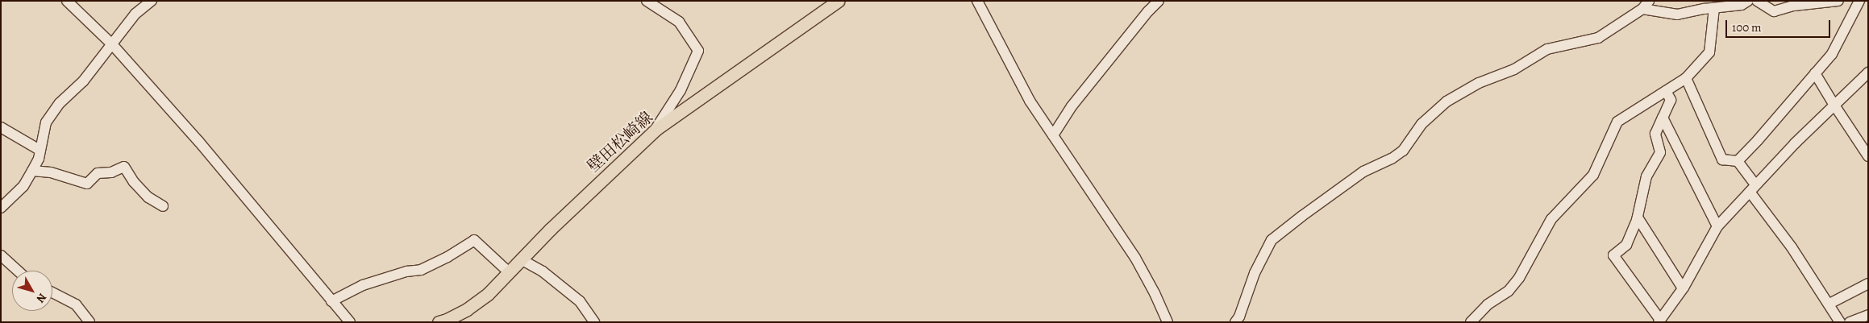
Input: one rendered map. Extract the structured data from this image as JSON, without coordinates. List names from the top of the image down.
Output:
{
  "streets": {
    "main road": ["壁田松崎線"]
  },
  "scale_bar": "100 m",
  "north": "bottom right"
}
